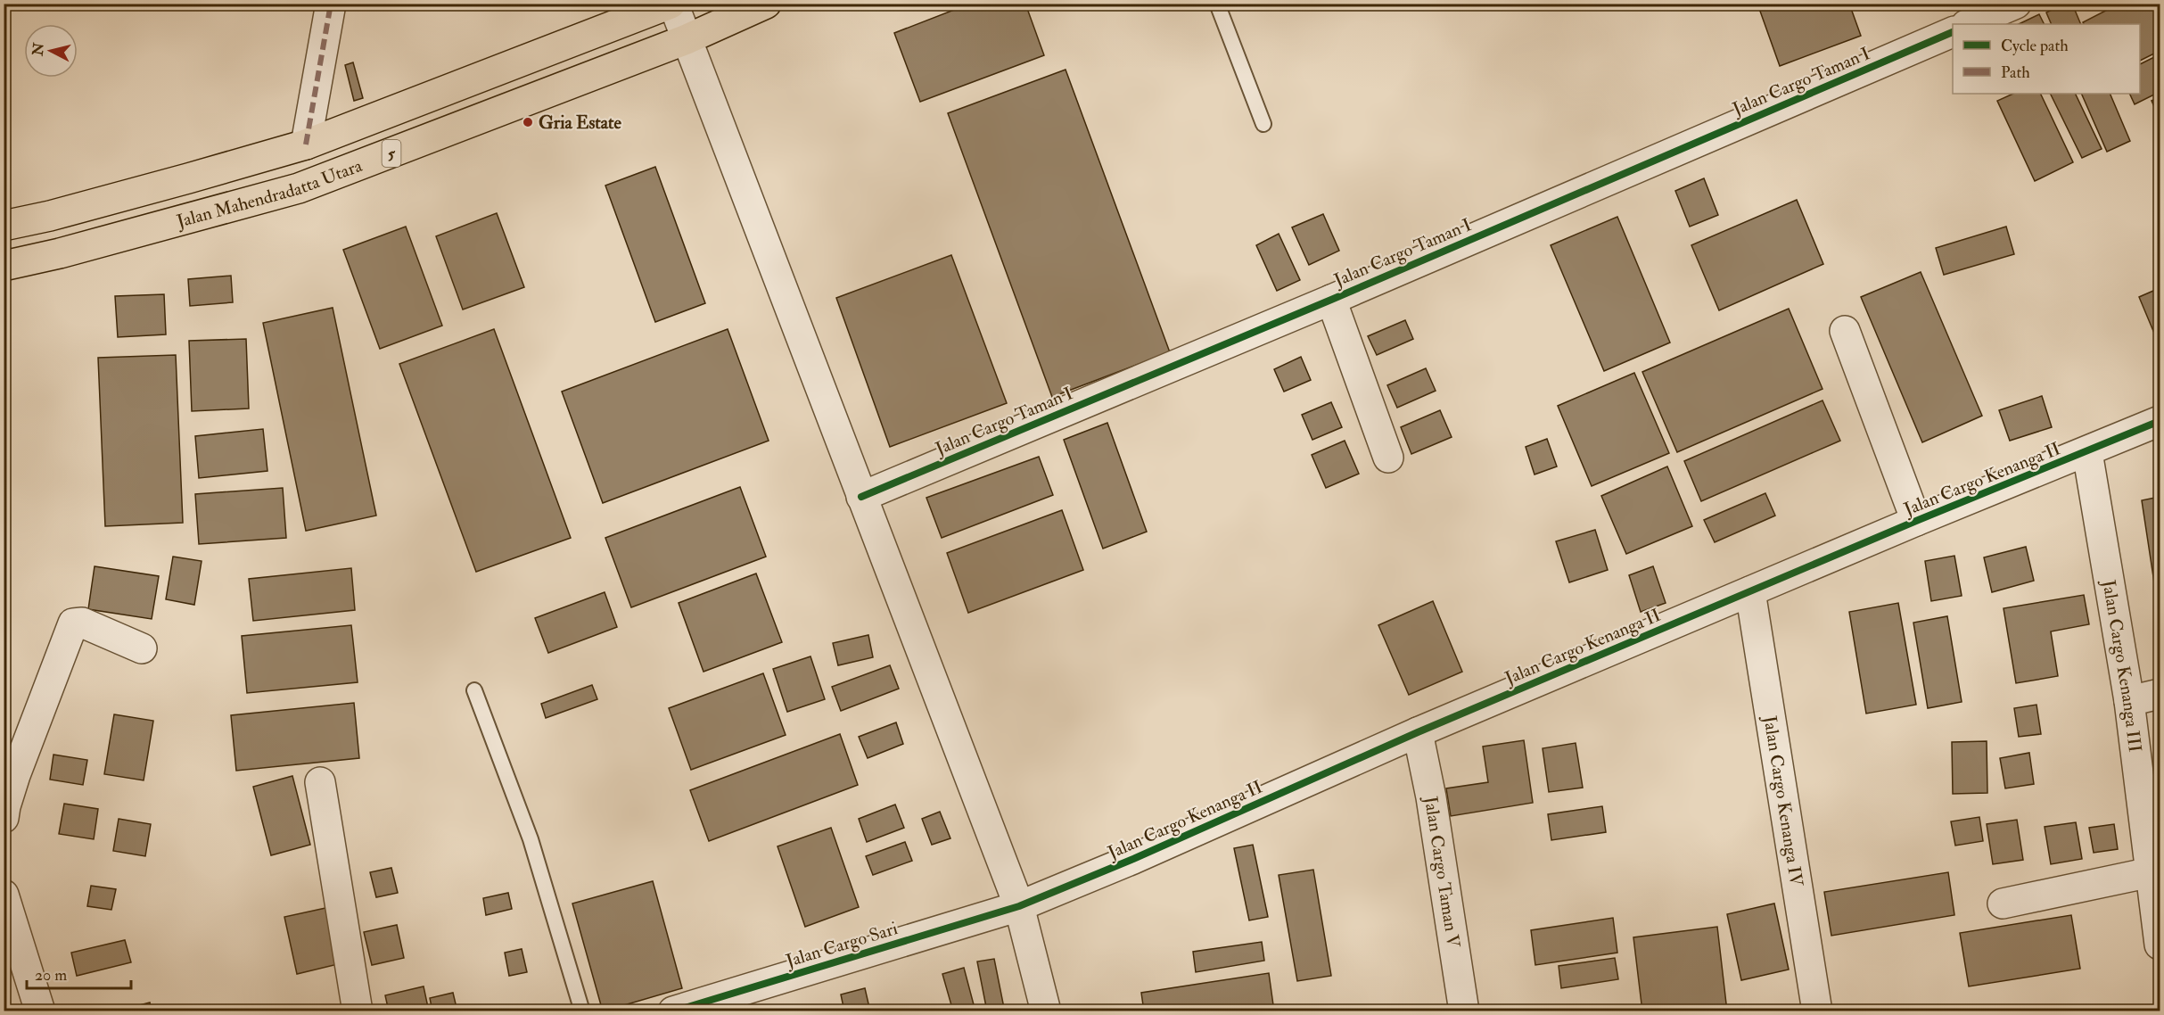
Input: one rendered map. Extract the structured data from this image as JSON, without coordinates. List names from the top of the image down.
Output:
{
  "streets": {
    "highway": ["5", "Jalan Mahendradatta Utara"],
    "street": [
      "Jalan Cargo Taman I",
      "Jalan Cargo Kenanga II",
      "Jalan Cargo Kenanga III",
      "Jalan Cargo Kenanga IV",
      "Jalan Cargo Taman V",
      "Jalan Cargo Sari"
    ]
  },
  "crossings": [
    ["Jalan Cargo Kenanga II", "Jalan Cargo Kenanga III"],
    ["Jalan Cargo Kenanga II", "Jalan Cargo Kenanga IV"],
    ["Jalan Cargo Kenanga II", "Jalan Cargo Taman V"],
    ["Jalan Cargo Kenanga II", "Jalan Cargo Sari"]
  ],
  "places": ["Gria Estate"],
  "legend": ["Cycle path", "Path"],
  "scale_bar": "20 m",
  "north": "left"
}
